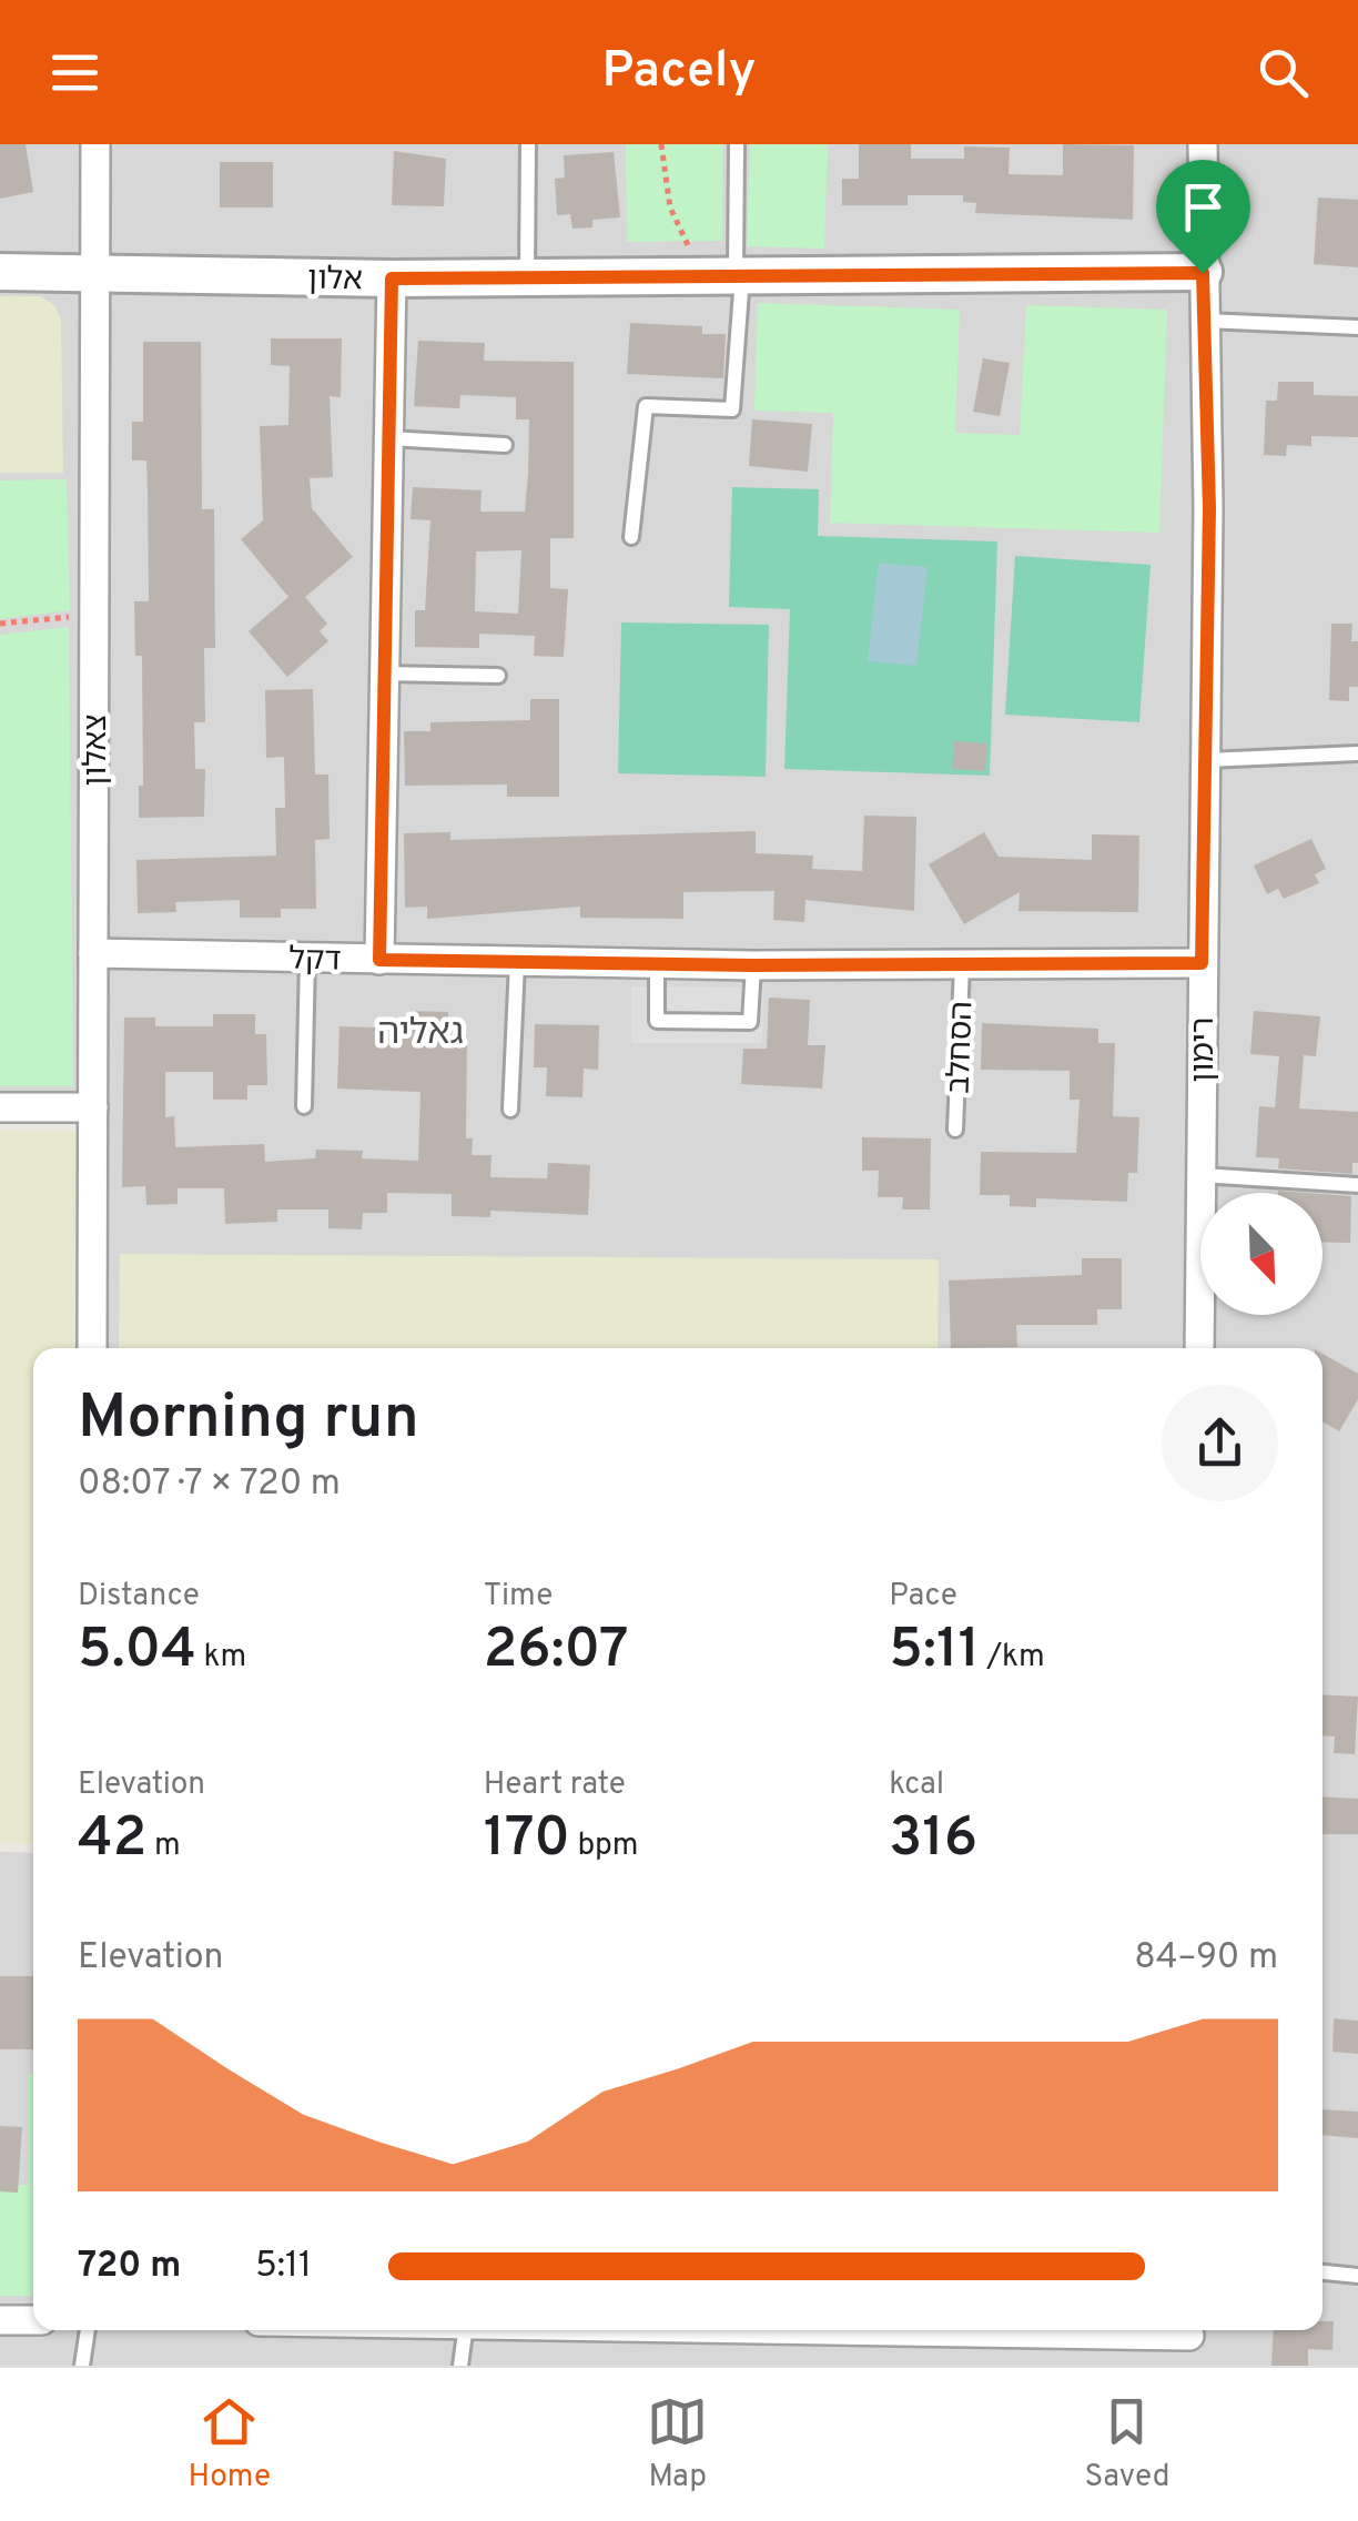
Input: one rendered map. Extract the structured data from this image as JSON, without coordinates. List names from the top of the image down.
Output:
{
  "streets": {
    "street": [
      "אלון",
      "צאלון",
      "דקל",
      "רימון"
    ],
    "lane": ["הסחלב"]
  },
  "crossings": [
    ["אלון", "צאלון"],
    ["אלון", "רימון"],
    ["צאלון", "דקל"],
    ["דקל", "הסחלב"],
    ["דקל", "רימון"]
  ],
  "districts": ["גאליה"],
  "north": "bottom right",
  "page": {
    "header": "Pacely",
    "heading": ["Morning run", "08:07 · 7 × 720 m"],
    "stats": [
      ["Distance", "5.04 km"],
      ["Time", "26:07"],
      ["Pace", "5:11 /km"],
      ["Elevation", "42 m"],
      ["Heart rate", "170 bpm"],
      ["kcal", "316"]
    ],
    "chart": ["Elevation", "84–90 m"],
    "list": [
      {
        "name": "720 m",
        "note": "5:11"
      }
    ],
    "tabs": ["Home", "Map", "Saved"]
  }
}
